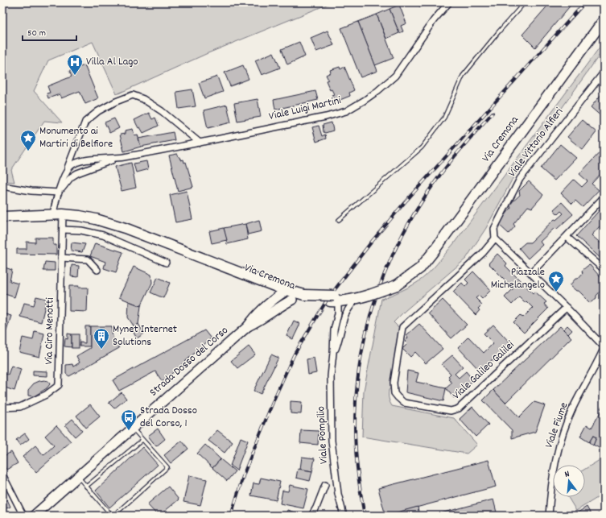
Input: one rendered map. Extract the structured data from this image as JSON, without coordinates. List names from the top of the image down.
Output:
{
  "streets": {
    "main road": ["Via Cremona", "Strada Dosso del Corso"],
    "street": [
      "Viale Luigi Martini",
      "Viale Vittorio Alfieri",
      "Via Ciro Menotti",
      "Viale Galileo Galilei",
      "Viale Fiume",
      "Viale Pompilio"
    ]
  },
  "crossings": [
    ["Viale Luigi Martini", "Via Cremona"],
    ["Viale Luigi Martini", "Via Ciro Menotti"],
    ["Via Cremona", "Via Ciro Menotti"],
    ["Via Cremona", "Strada Dosso del Corso"],
    ["Via Cremona", "Viale Pompilio"],
    ["Viale Vittorio Alfieri", "Viale Galileo Galilei"]
  ],
  "places": {
    "hospital": ["Villa Al Lago"],
    "place": ["Monumento ai Martiri di Belfiore", "Piazzale Michelangelo"],
    "building": ["Mynet Internet Solutions"],
    "bus stop": ["Strada Dosso del Corso, 1"]
  },
  "scale_bar": "50 m",
  "north": "top"
}
